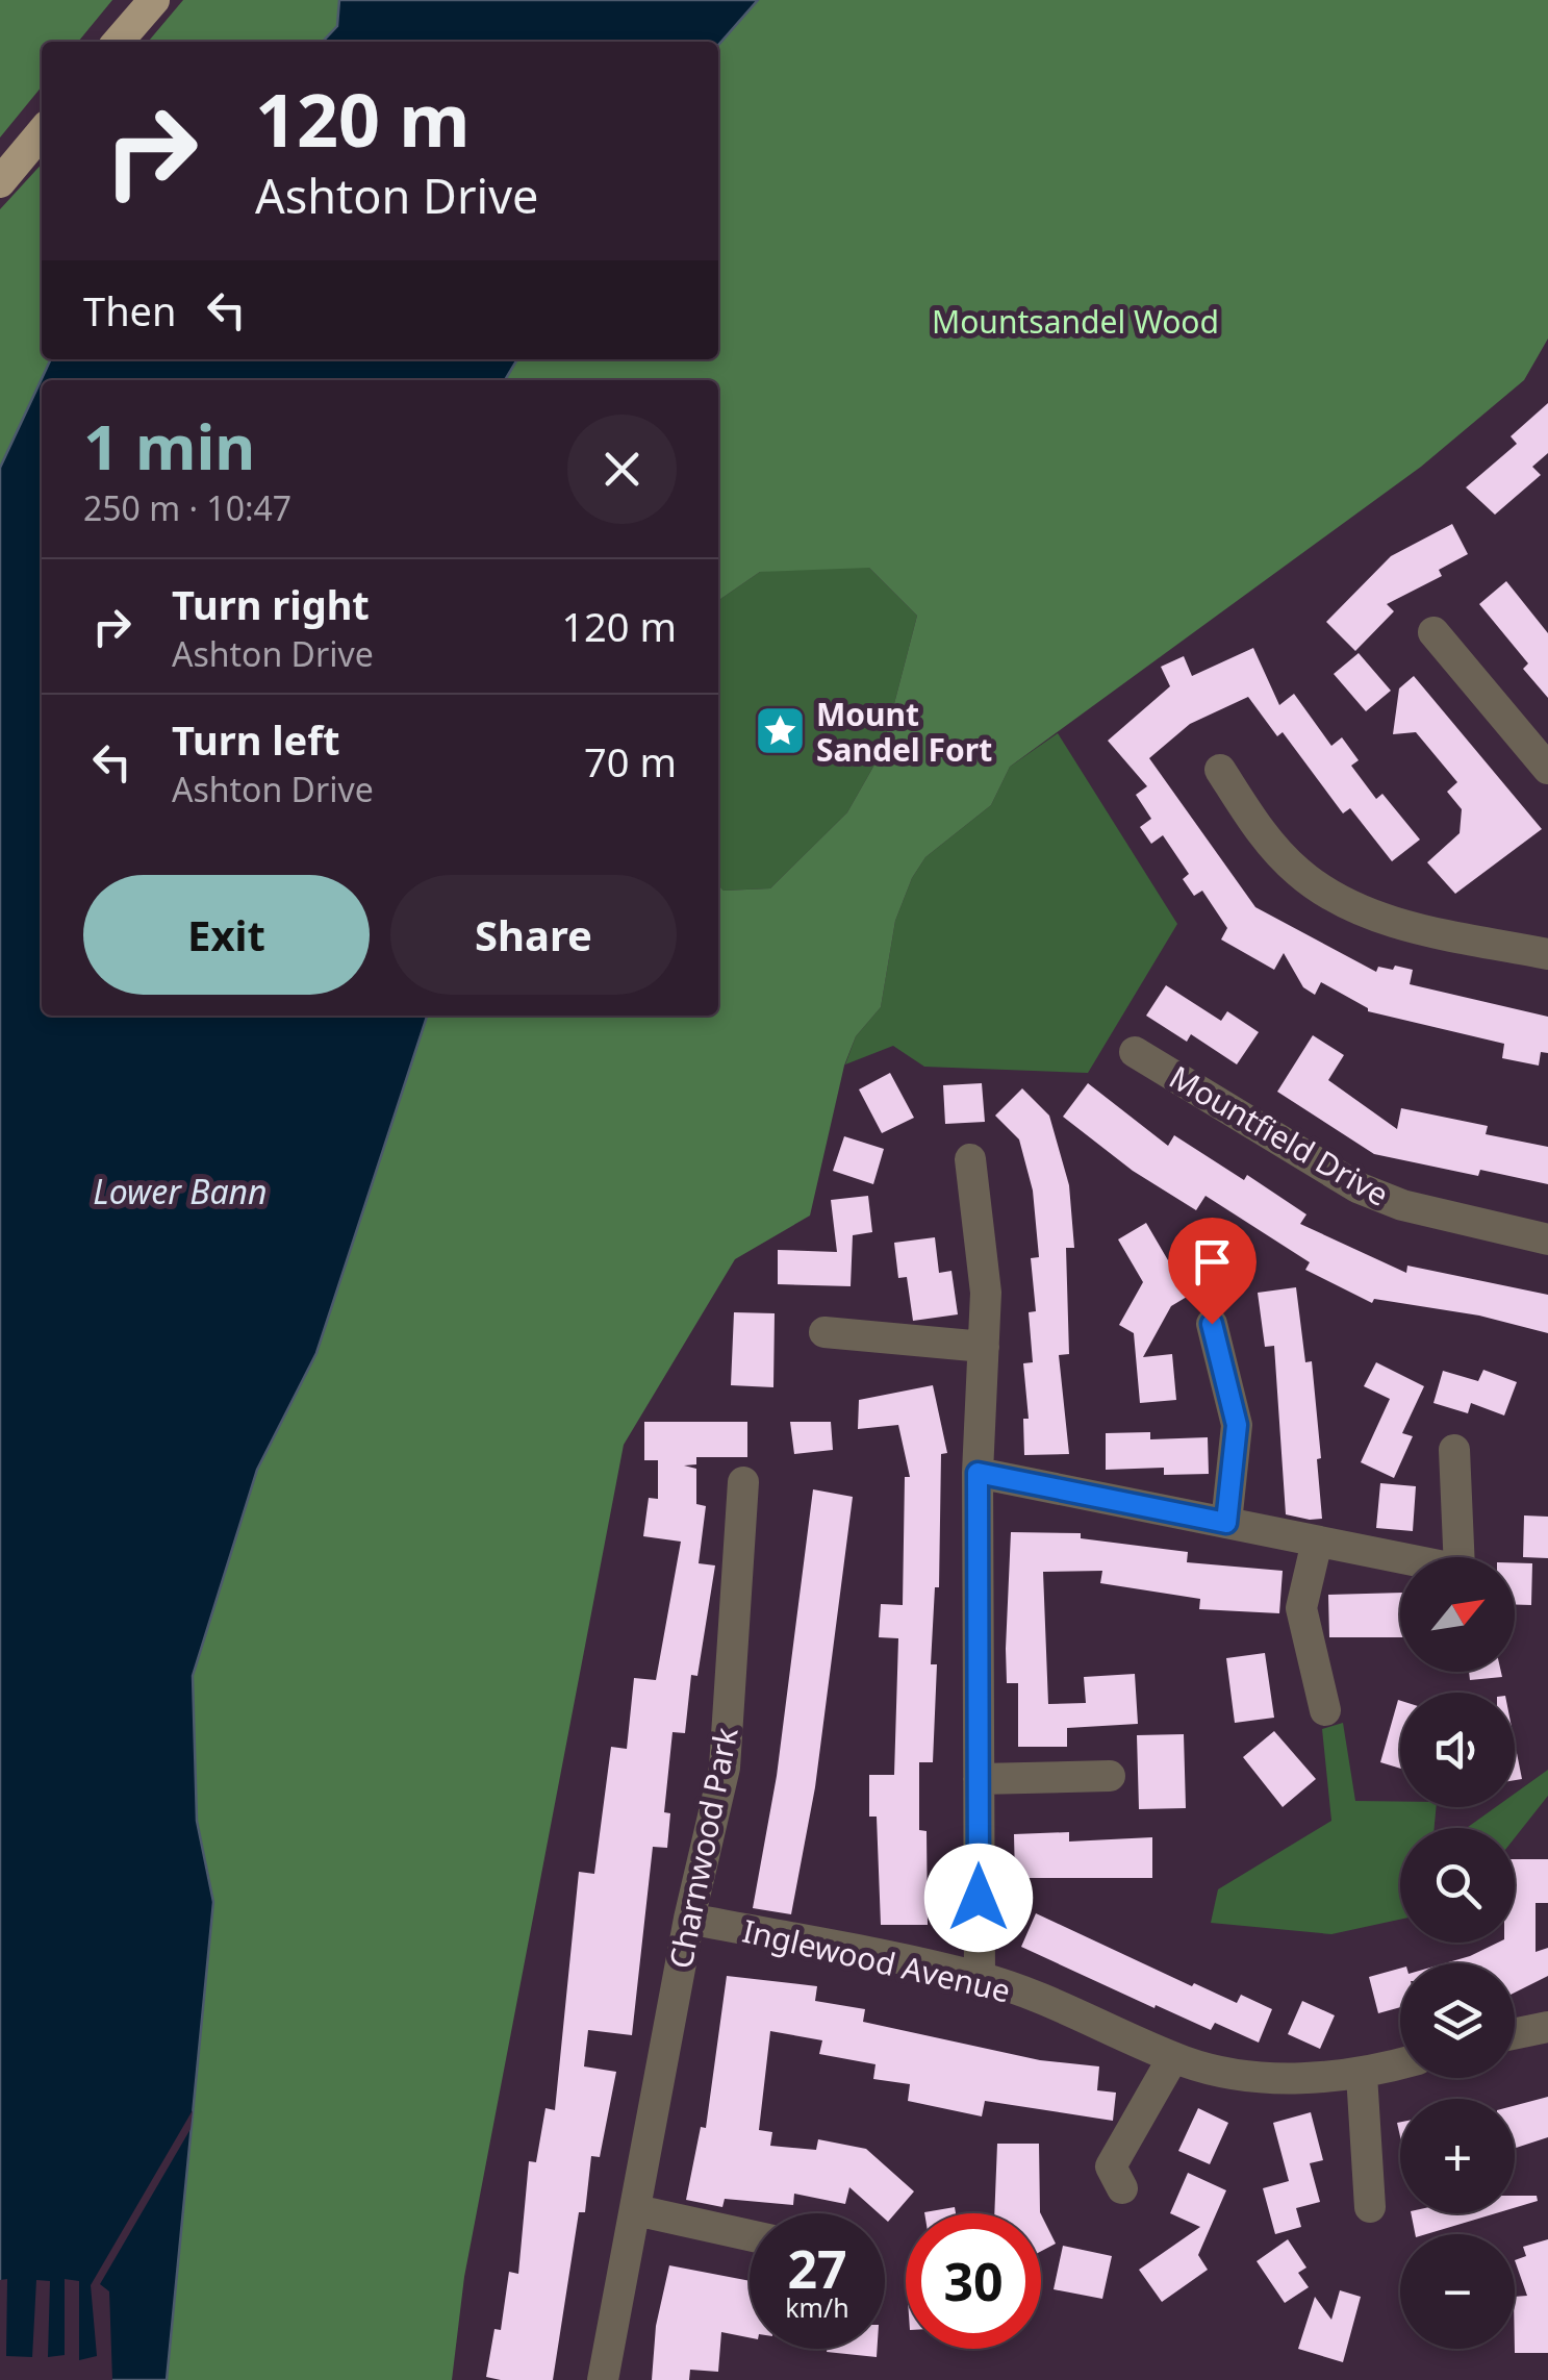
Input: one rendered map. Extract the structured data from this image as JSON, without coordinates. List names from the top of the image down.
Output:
{
  "streets": {
    "street": ["Mountfield Drive", "Charnwood Park", "Inglewood Avenue"]
  },
  "crossings": [
    ["Charnwood Park", "Inglewood Avenue"]
  ],
  "water": ["Lower Bann"],
  "parks": ["Mountsandel Wood"],
  "places": {
    "place": ["Mount Sandel Fort"]
  },
  "north": "top right",
  "page": {
    "turn": ["120 m", "Ashton Drive"],
    "then": "Then",
    "heading": ["1 min", "250 m · 10:47"],
    "list": [
      {
        "name": "Turn right",
        "note": "Ashton Drive",
        "value": "120 m"
      },
      {
        "name": "Turn left",
        "note": "Ashton Drive",
        "value": "70 m"
      }
    ],
    "buttons": ["Exit", "Share"],
    "map_buttons": ["+", "−"],
    "speed": "27 km/h",
    "limit": "30"
  }
}
